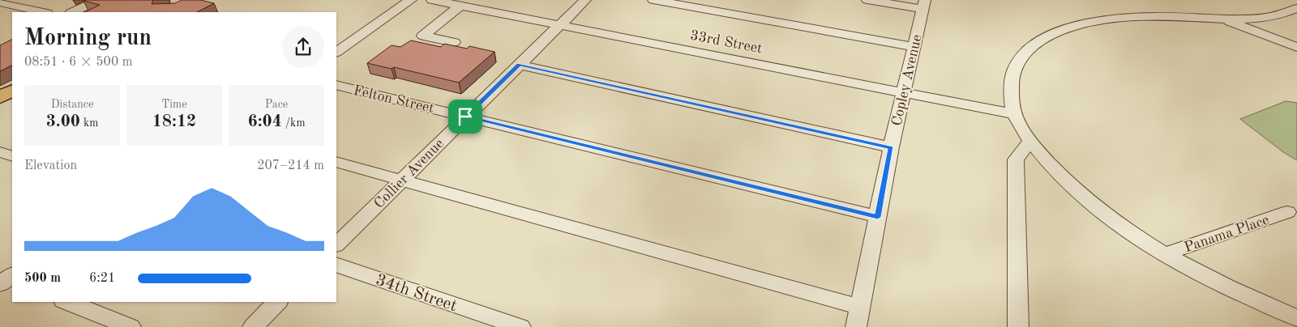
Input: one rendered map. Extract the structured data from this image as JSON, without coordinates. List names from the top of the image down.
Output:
{
  "streets": {
    "street": [
      "33rd Street",
      "Copley Avenue",
      "Felton Street",
      "Collier Avenue",
      "Panama Place",
      "34th Street"
    ]
  },
  "crossings": [
    ["33rd Street", "Copley Avenue"],
    ["33rd Street", "Collier Avenue"],
    ["Copley Avenue", "Felton Street"],
    ["Felton Street", "Collier Avenue"]
  ],
  "page": {
    "heading": ["Morning run", "08:51 · 6 × 500 m"],
    "stats": [
      ["Distance", "3.00 km"],
      ["Time", "18:12"],
      ["Pace", "6:04 /km"]
    ],
    "chart": ["Elevation", "207–214 m"],
    "list": [
      {
        "name": "500 m",
        "note": "6:21"
      }
    ]
  }
}
